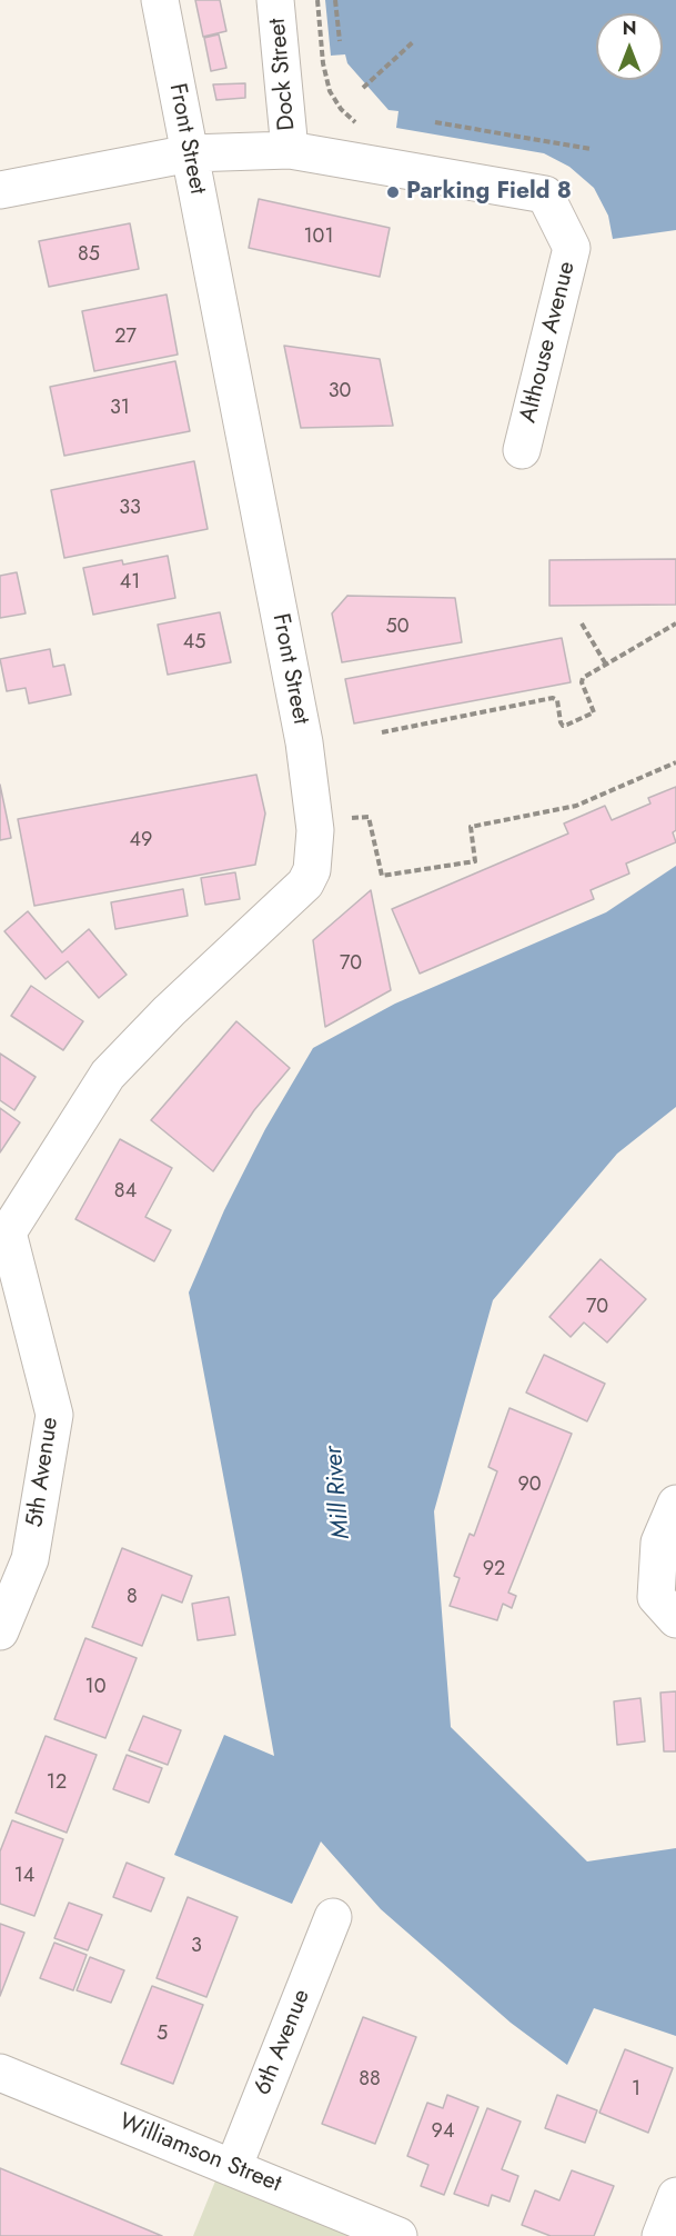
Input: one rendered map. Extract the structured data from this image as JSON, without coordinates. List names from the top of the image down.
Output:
{
  "streets": {
    "street": [
      "Dock Street",
      "Front Street",
      "Althouse Avenue",
      "5th Avenue",
      "6th Avenue",
      "Williamson Street"
    ]
  },
  "crossings": [
    ["Dock Street", "Althouse Avenue"],
    ["Front Street", "Althouse Avenue"],
    ["Front Street", "5th Avenue"],
    ["6th Avenue", "Williamson Street"]
  ],
  "water": ["Mill River"],
  "places": ["Parking Field 8"],
  "house_numbers": [
    "101",
    "85",
    "27",
    "30",
    "31",
    "33",
    "41",
    "50",
    "45",
    "49",
    "70",
    "84",
    "70",
    "90",
    "92",
    "8",
    "10",
    "12",
    "14",
    "3",
    "5",
    "88",
    "1",
    "94"
  ],
  "north": "top"
}
